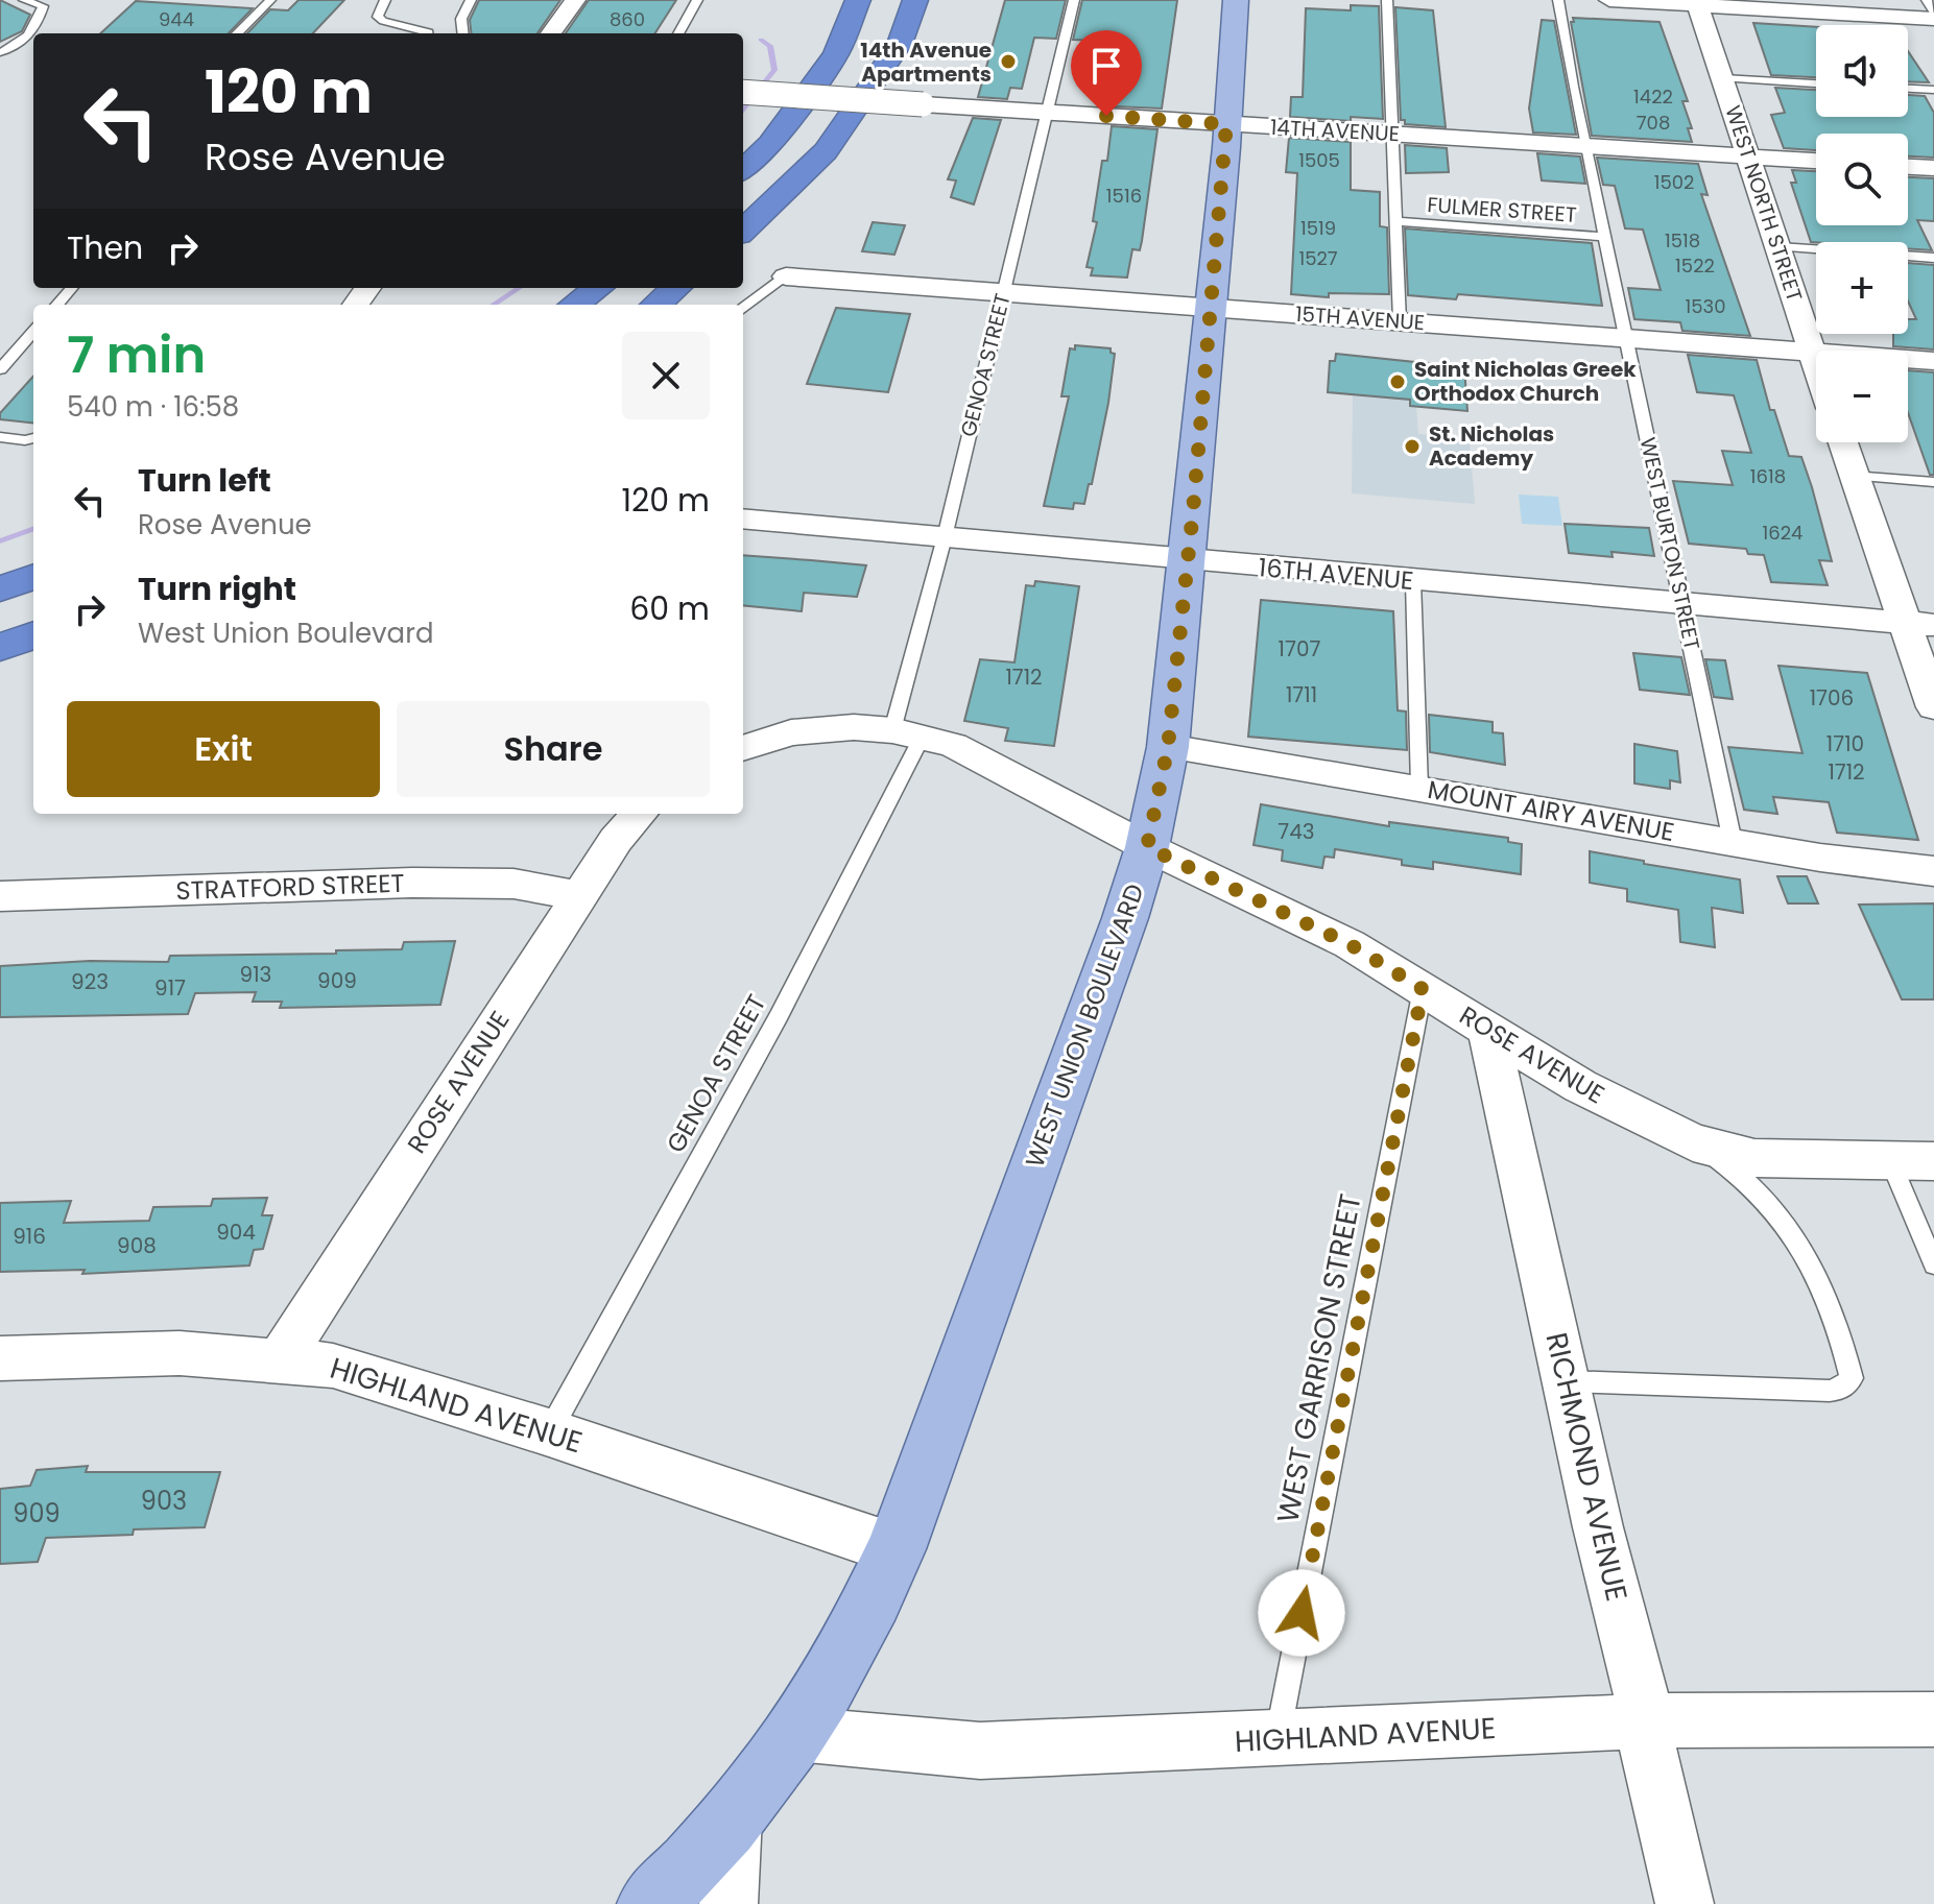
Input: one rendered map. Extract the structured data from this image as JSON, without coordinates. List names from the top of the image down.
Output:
{
  "streets": {
    "main road": ["WEST UNION BOULEVARD"],
    "street": [
      "14TH AVENUE",
      "WEST NORTH STREET",
      "15TH AVENUE",
      "16TH AVENUE",
      "MOUNT AIRY AVENUE",
      "STRATFORD STREET",
      "ROSE AVENUE",
      "HIGHLAND AVENUE",
      "RICHMOND AVENUE"
    ],
    "lane": [
      "FULMER STREET",
      "GENOA STREET",
      "WEST BURTON STREET",
      "WEST GARRISON STREET"
    ]
  },
  "crossings": [
    ["14TH AVENUE", "WEST NORTH STREET"],
    ["14TH AVENUE", "GENOA STREET"],
    ["14TH AVENUE", "WEST BURTON STREET"],
    ["14TH AVENUE", "WEST UNION BOULEVARD"],
    ["WEST NORTH STREET", "15TH AVENUE"],
    ["FULMER STREET", "WEST BURTON STREET"],
    ["15TH AVENUE", "GENOA STREET"],
    ["15TH AVENUE", "WEST BURTON STREET"],
    ["15TH AVENUE", "WEST UNION BOULEVARD"],
    ["GENOA STREET", "16TH AVENUE"],
    ["GENOA STREET", "ROSE AVENUE"],
    ["GENOA STREET", "HIGHLAND AVENUE"],
    ["WEST BURTON STREET", "16TH AVENUE"],
    ["WEST BURTON STREET", "MOUNT AIRY AVENUE"],
    ["16TH AVENUE", "WEST UNION BOULEVARD"],
    ["MOUNT AIRY AVENUE", "WEST UNION BOULEVARD"],
    ["STRATFORD STREET", "ROSE AVENUE"],
    ["WEST UNION BOULEVARD", "ROSE AVENUE"],
    ["WEST UNION BOULEVARD", "HIGHLAND AVENUE"],
    ["ROSE AVENUE", "WEST GARRISON STREET"],
    ["ROSE AVENUE", "HIGHLAND AVENUE"],
    ["ROSE AVENUE", "RICHMOND AVENUE"],
    ["WEST GARRISON STREET", "HIGHLAND AVENUE"],
    ["HIGHLAND AVENUE", "RICHMOND AVENUE"]
  ],
  "places": ["14th Avenue Apartments", "Saint Nicholas Greek Orthodox Church", "St. Nicholas Academy"],
  "house_numbers": [
    "944",
    "860",
    "1422",
    "708",
    "1505",
    "1502",
    "1516",
    "1519",
    "1518",
    "1527",
    "1522",
    "1530",
    "1618",
    "1624",
    "1707",
    "1712",
    "1711",
    "1706",
    "1710",
    "1712",
    "743",
    "913",
    "909",
    "923",
    "917",
    "904",
    "916",
    "908",
    "903",
    "909"
  ],
  "page": {
    "map_buttons": ["+", "−"],
    "turn": ["120 m", "Rose Avenue"],
    "then": "Then",
    "heading": ["7 min", "540 m · 16:58"],
    "list": [
      {
        "name": "Turn left",
        "note": "Rose Avenue",
        "value": "120 m"
      },
      {
        "name": "Turn right",
        "note": "West Union Boulevard",
        "value": "60 m"
      }
    ],
    "buttons": ["Exit", "Share"]
  }
}
